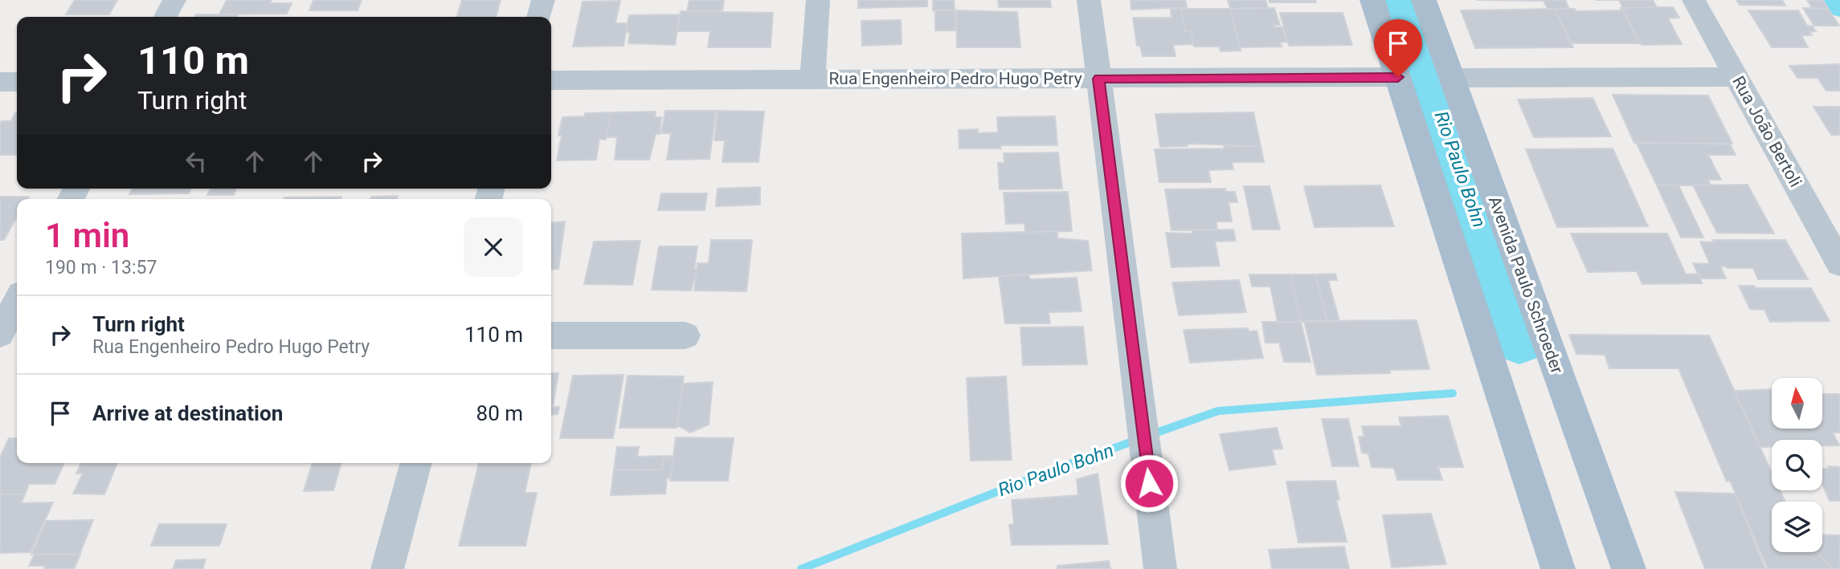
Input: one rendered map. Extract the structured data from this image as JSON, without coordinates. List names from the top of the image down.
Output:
{
  "streets": {
    "main road": ["Avenida Paulo Schroeder"],
    "street": ["Rua Engenheiro Pedro Hugo Petry", "Rua João Bertoli"]
  },
  "water": ["Rio Paulo Bohn"],
  "north": "top",
  "page": {
    "turn": ["110 m", "Turn right"],
    "heading": ["1 min", "190 m · 13:57"],
    "list": [
      {
        "name": "Turn right",
        "note": "Rua Engenheiro Pedro Hugo Petry",
        "value": "110 m"
      },
      {
        "name": "Arrive at destination",
        "value": "80 m"
      }
    ]
  }
}
